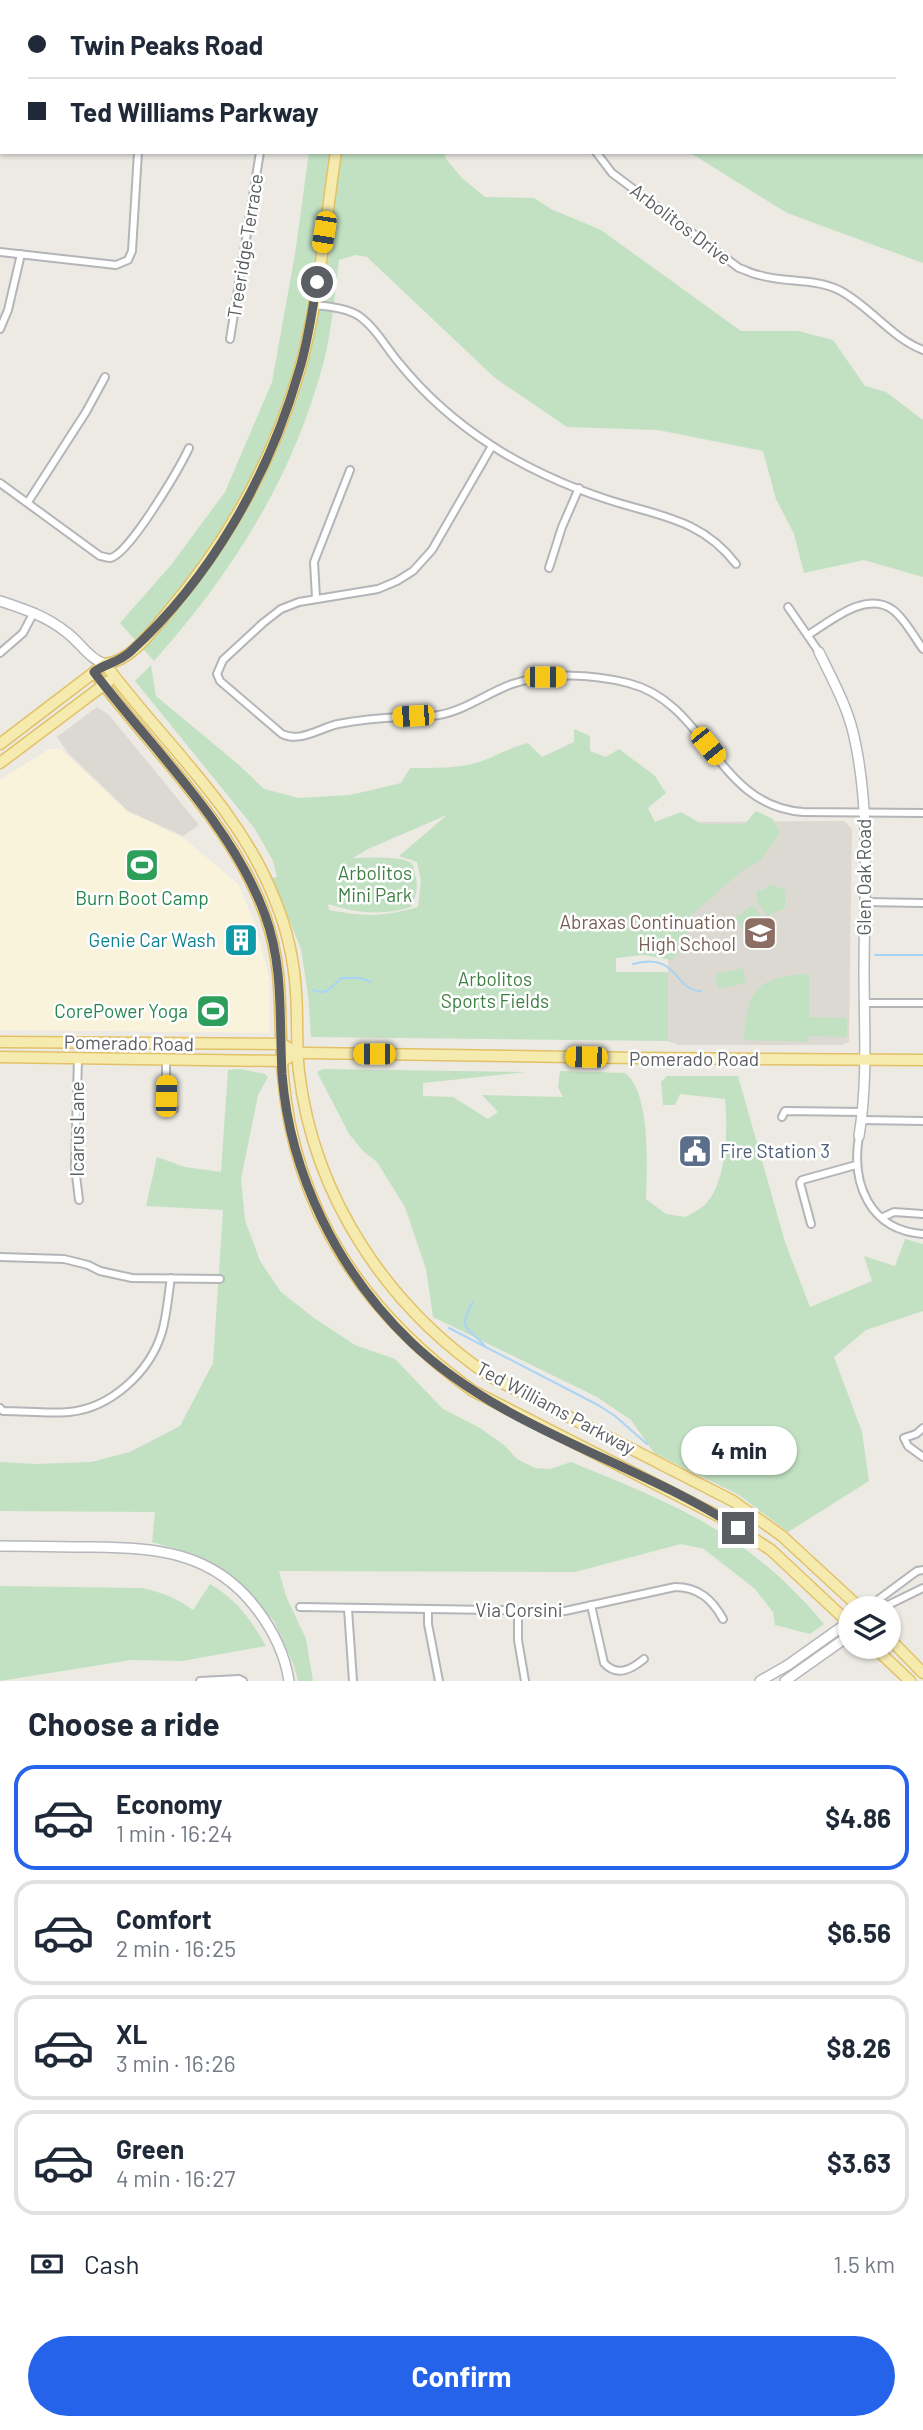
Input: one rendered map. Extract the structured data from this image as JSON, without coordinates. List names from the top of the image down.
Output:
{
  "streets": {
    "main road": ["Pomerado Road", "Ted Williams Parkway"],
    "street": [
      "Arbolitos Drive",
      "Treeridge Terrace",
      "Glen Oak Road",
      "Icarus Lane",
      "Via Corsini"
    ]
  },
  "crossings": [
    ["Glen Oak Road", "Pomerado Road"],
    ["Pomerado Road", "Icarus Lane"],
    ["Pomerado Road", "Ted Williams Parkway"]
  ],
  "parks": ["Arbolitos Mini Park", "Arbolitos Sports Fields"],
  "places": {
    "sports": ["Burn Boot Camp", "CorePower Yoga"],
    "school or university": ["Abraxas Continuation High School"],
    "building": ["Genie Car Wash"],
    "public building": ["Fire Station 3"]
  },
  "page": {
    "banner": ["Twin Peaks Road", "Ted Williams Parkway"],
    "bubble": "4 min",
    "heading": "Choose a ride",
    "list": [
      {
        "name": "Economy",
        "note": "1 min · 16:24",
        "value": "$4.86"
      },
      {
        "name": "Comfort",
        "note": "2 min · 16:25",
        "value": "$6.56"
      },
      {
        "name": "XL",
        "note": "3 min · 16:26",
        "value": "$8.26"
      },
      {
        "name": "Green",
        "note": "4 min · 16:27",
        "value": "$3.63"
      }
    ],
    "pay": ["Cash", "1.5 km"],
    "buttons": "Confirm"
  }
}
